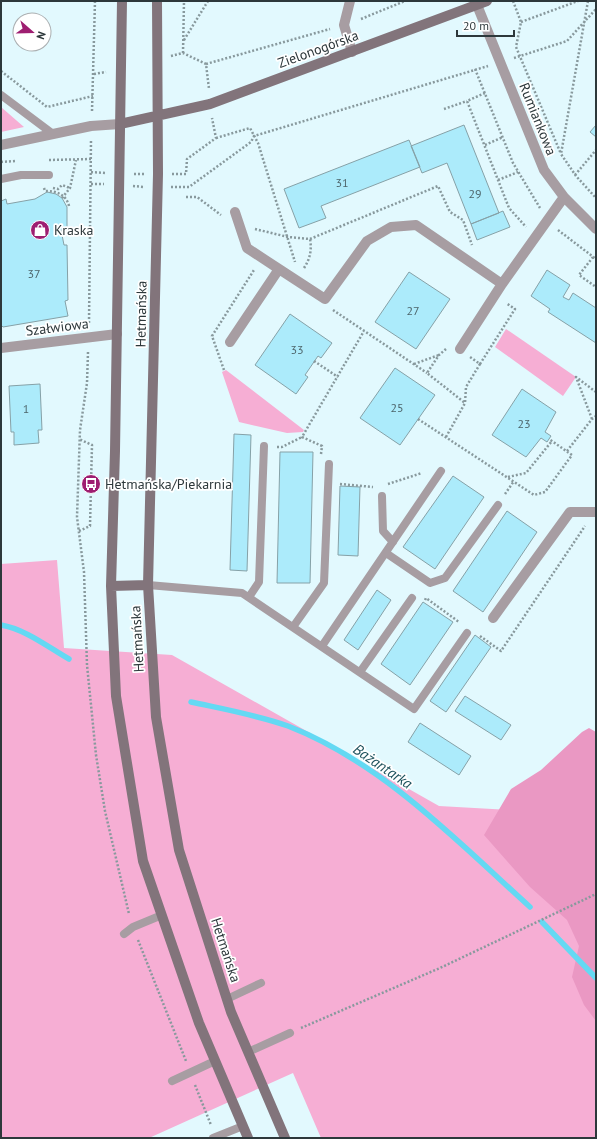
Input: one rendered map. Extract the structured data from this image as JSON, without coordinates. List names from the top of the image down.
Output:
{
  "streets": {
    "main road": ["Zielonogórska", "Hetmańska"],
    "street": ["Rumiankowa", "Szałwiowa"]
  },
  "crossings": [
    ["Zielonogórska", "Rumiankowa"],
    ["Zielonogórska", "Hetmańska"],
    ["Hetmańska", "Szałwiowa"]
  ],
  "water": ["Bażantarka"],
  "places": {
    "shop": ["Kraska"],
    "bus stop": ["Hetmańska/Piekarnia"]
  },
  "house_numbers": [
    "31",
    "29",
    "37",
    "27",
    "33",
    "25",
    "1",
    "23"
  ],
  "scale_bar": "20 m",
  "north": "right"
}
